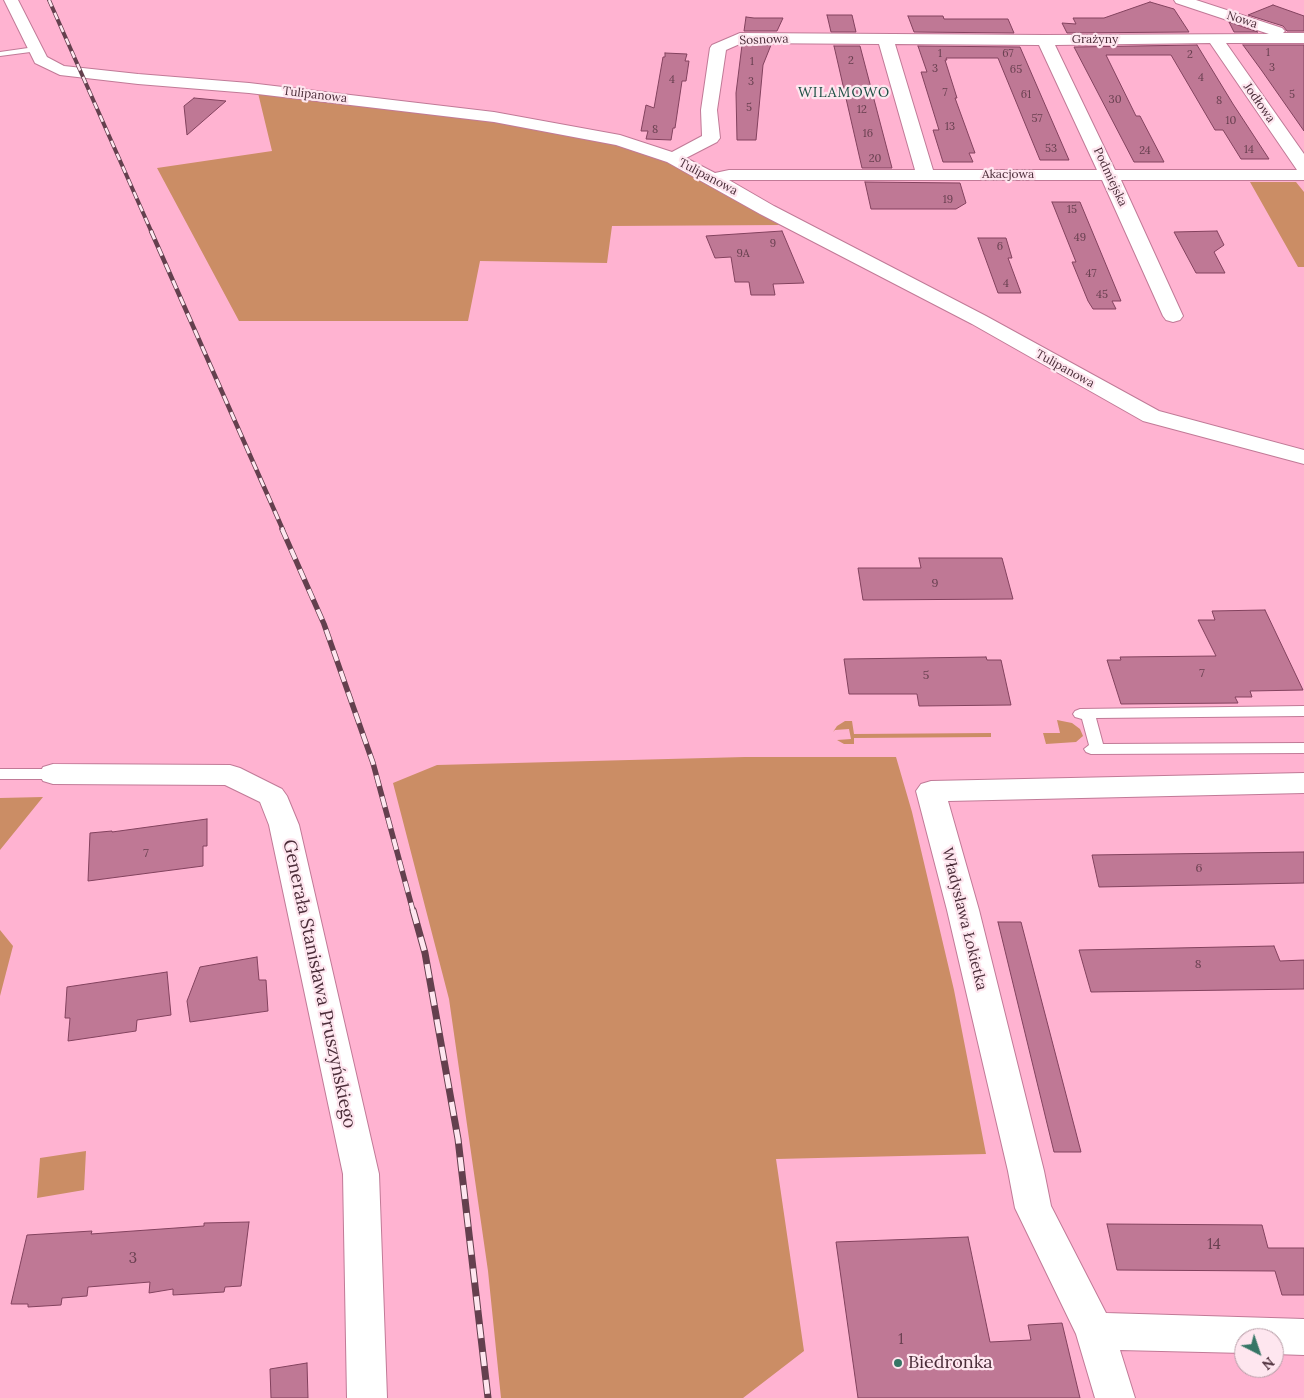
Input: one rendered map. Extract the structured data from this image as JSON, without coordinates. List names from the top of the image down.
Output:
{
  "streets": {
    "street": [
      "Nowa",
      "Sosnowa",
      "Grażyny",
      "Tulipanowa",
      "Jodłowa",
      "Akacjowa",
      "Podmiejska",
      "Władysława Łokietka",
      "Generała Stanisława Pruszyńskiego"
    ]
  },
  "crossings": [
    ["Nowa", "Grażyny"],
    ["Sosnowa", "Grażyny"],
    ["Sosnowa", "Tulipanowa"],
    ["Grażyny", "Jodłowa"],
    ["Grażyny", "Podmiejska"],
    ["Tulipanowa", "Akacjowa"],
    ["Akacjowa", "Podmiejska"]
  ],
  "districts": ["WILAMOWO"],
  "places": ["Biedronka"],
  "house_numbers": [
    "1",
    "1",
    "67",
    "2",
    "2",
    "1",
    "3",
    "3",
    "65",
    "4",
    "4",
    "3",
    "7",
    "61",
    "5",
    "30",
    "8",
    "5",
    "12",
    "57",
    "10",
    "13",
    "8",
    "16",
    "53",
    "14",
    "24",
    "20",
    "19",
    "15",
    "49",
    "9",
    "6",
    "9A",
    "47",
    "4",
    "45",
    "9",
    "7",
    "5",
    "7",
    "6",
    "8",
    "14",
    "3",
    "1"
  ],
  "north": "bottom right"
}
